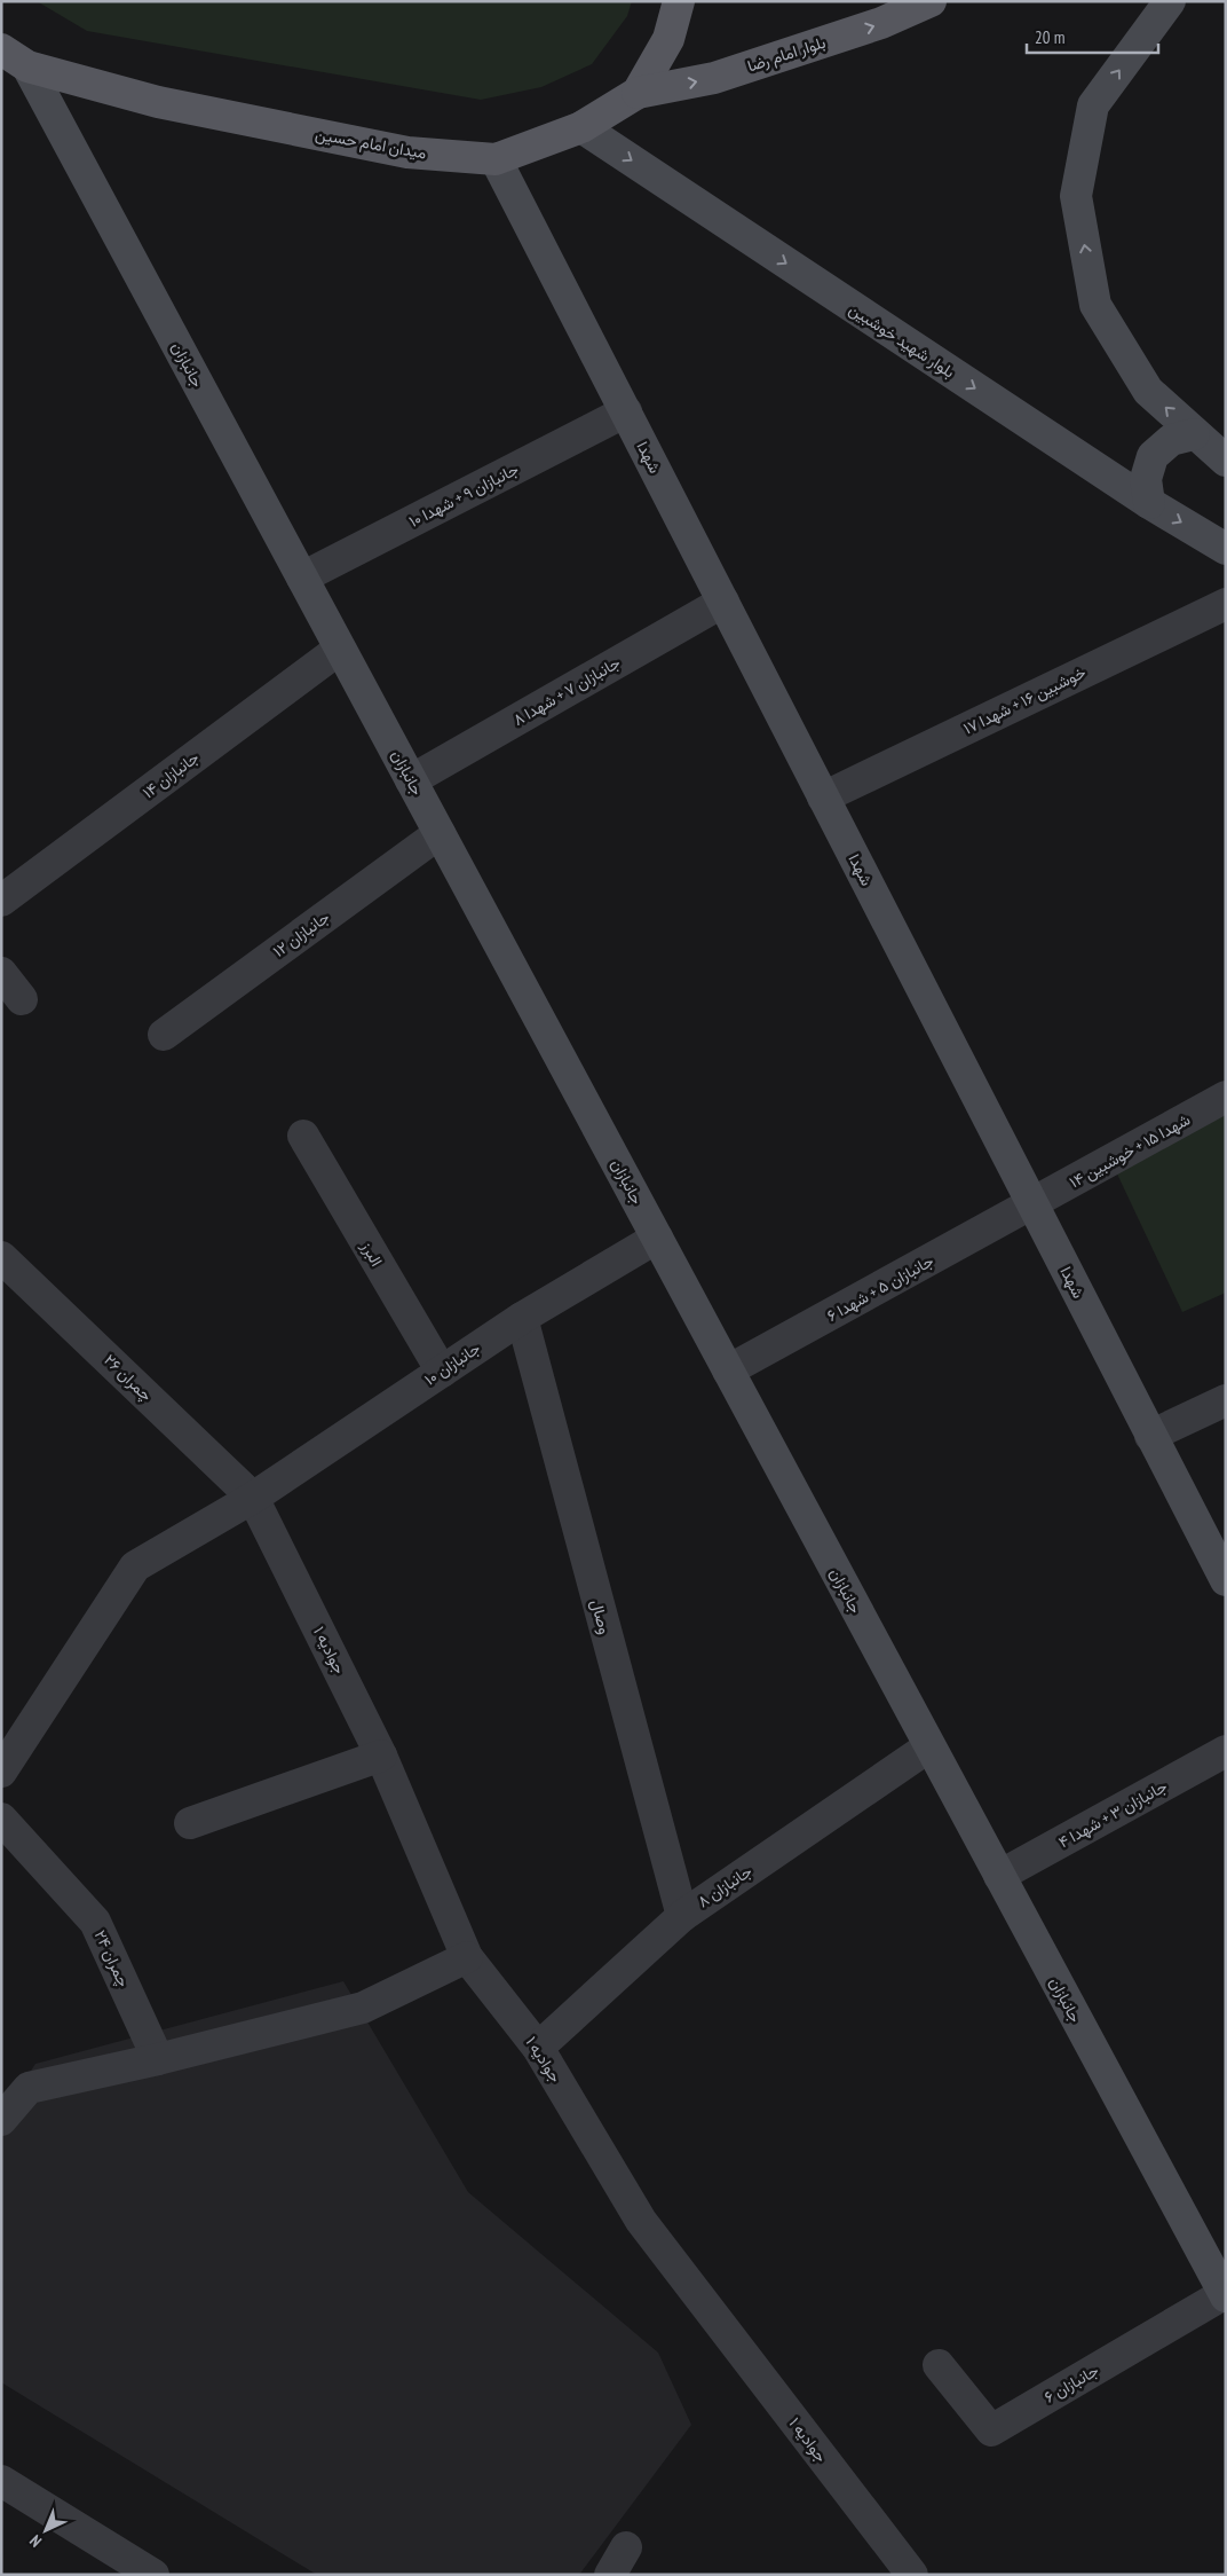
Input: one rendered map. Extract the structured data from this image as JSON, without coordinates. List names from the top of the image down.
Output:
{
  "streets": {
    "main road": [
      "بلوار امام رضا",
      "میدان امام حسین",
      "بلوار شهید خوشبین",
      "جانبازان",
      "شهدا"
    ],
    "street": [
      "جانبازان ۹ + شهدا ۱۰",
      "جانبازان ۷ + شهدا ۸",
      "خوشبین ۱۶ + شهدا ۱۷",
      "جانبازان ۱۴",
      "جانبازان ۱۲",
      "شهدا ۱۵ + خوشبین ۱۴",
      "البرز",
      "جانبازان ۵ + شهدا ۶",
      "جانبازان ۱۰",
      "چمران ۲۶",
      "وصال",
      "جوادیه ۱",
      "جانبازان ۳ + شهدا ۴",
      "جانبازان ۸",
      "چمران ۲۴",
      "جانبازان ۶"
    ]
  },
  "crossings": [
    ["بلوار امام رضا", "میدان امام حسین"],
    ["میدان امام حسین", "بلوار شهید خوشبین"],
    ["میدان امام حسین", "جانبازان"],
    ["میدان امام حسین", "شهدا"],
    ["جانبازان", "جانبازان ۹ + شهدا ۱۰"],
    ["جانبازان", "جانبازان ۷ + شهدا ۸"],
    ["جانبازان", "جانبازان ۱۴"],
    ["جانبازان", "جانبازان ۱۲"],
    ["جانبازان", "جانبازان ۵ + شهدا ۶"],
    ["جانبازان", "جانبازان ۱۰"],
    ["جانبازان", "جانبازان ۳ + شهدا ۴"],
    ["جانبازان", "جانبازان ۸"],
    ["جانبازان", "جانبازان ۶"],
    ["شهدا", "جانبازان ۹ + شهدا ۱۰"],
    ["شهدا", "جانبازان ۷ + شهدا ۸"],
    ["شهدا", "خوشبین ۱۶ + شهدا ۱۷"],
    ["شهدا", "شهدا ۱۵ + خوشبین ۱۴"],
    ["شهدا", "جانبازان ۵ + شهدا ۶"],
    ["شهدا ۱۵ + خوشبین ۱۴", "جانبازان ۵ + شهدا ۶"],
    ["البرز", "جانبازان ۱۰"],
    ["جانبازان ۱۰", "چمران ۲۶"],
    ["جانبازان ۱۰", "وصال"],
    ["جانبازان ۱۰", "جوادیه ۱"],
    ["چمران ۲۶", "جوادیه ۱"],
    ["وصال", "جانبازان ۸"],
    ["جوادیه ۱", "جانبازان ۸"]
  ],
  "one_way": ["بلوار امام رضا", "بلوار شهید خوشبین"],
  "scale_bar": "20 m",
  "north": "bottom left"
}
